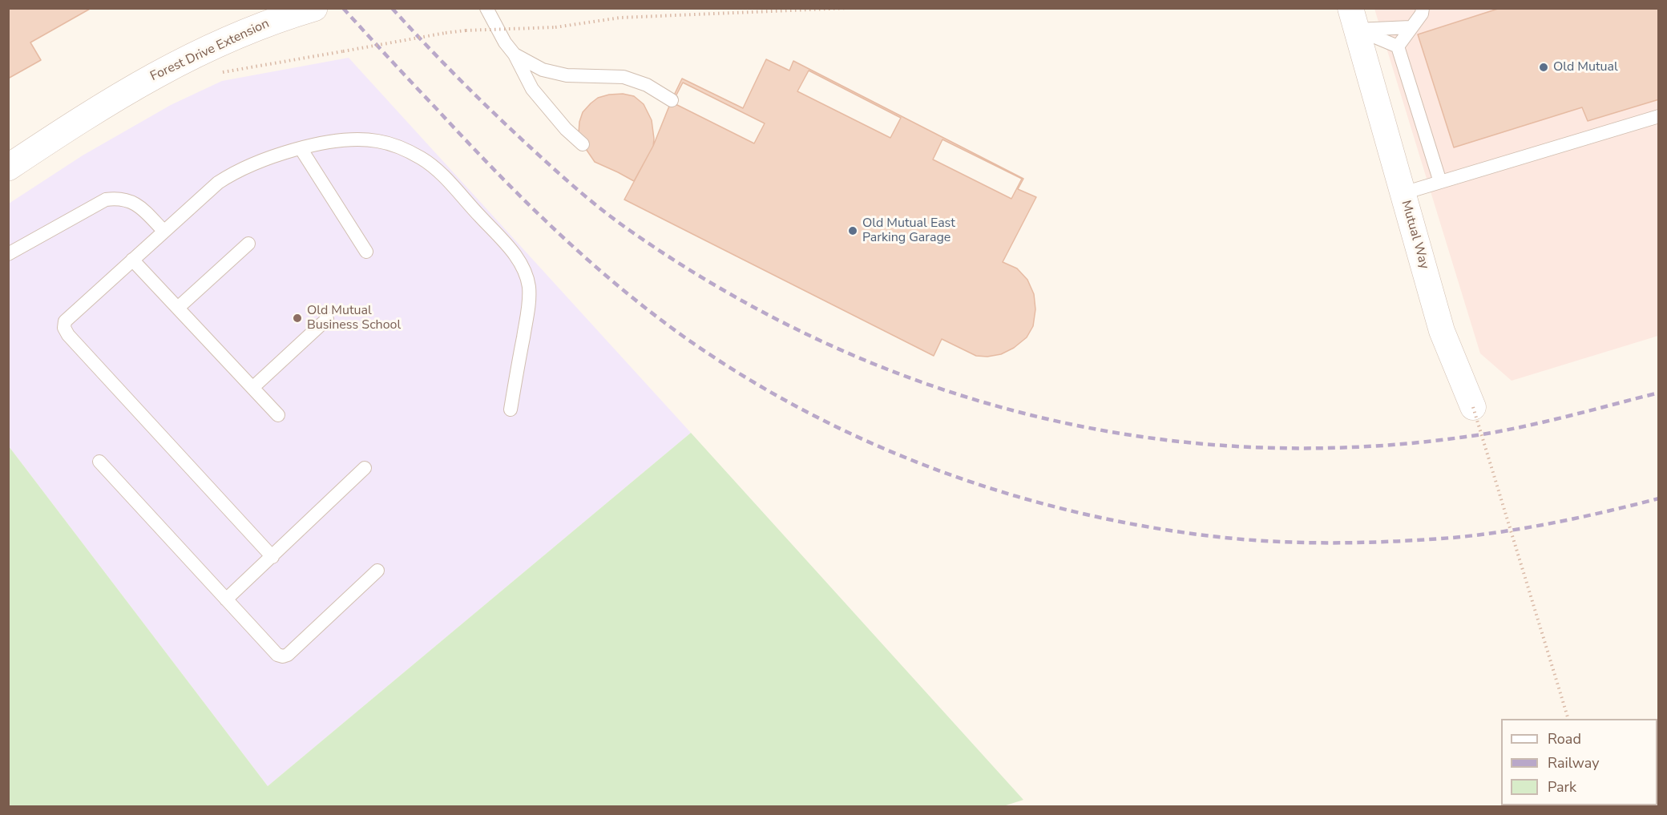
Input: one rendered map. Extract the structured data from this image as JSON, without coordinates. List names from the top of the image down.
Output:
{
  "streets": {
    "street": ["Forest Drive Extension", "Mutual Way"]
  },
  "places": ["Old Mutual", "Old Mutual East Parking Garage", "Old Mutual Business School"],
  "legend": ["Road", "Railway", "Park"]
}
